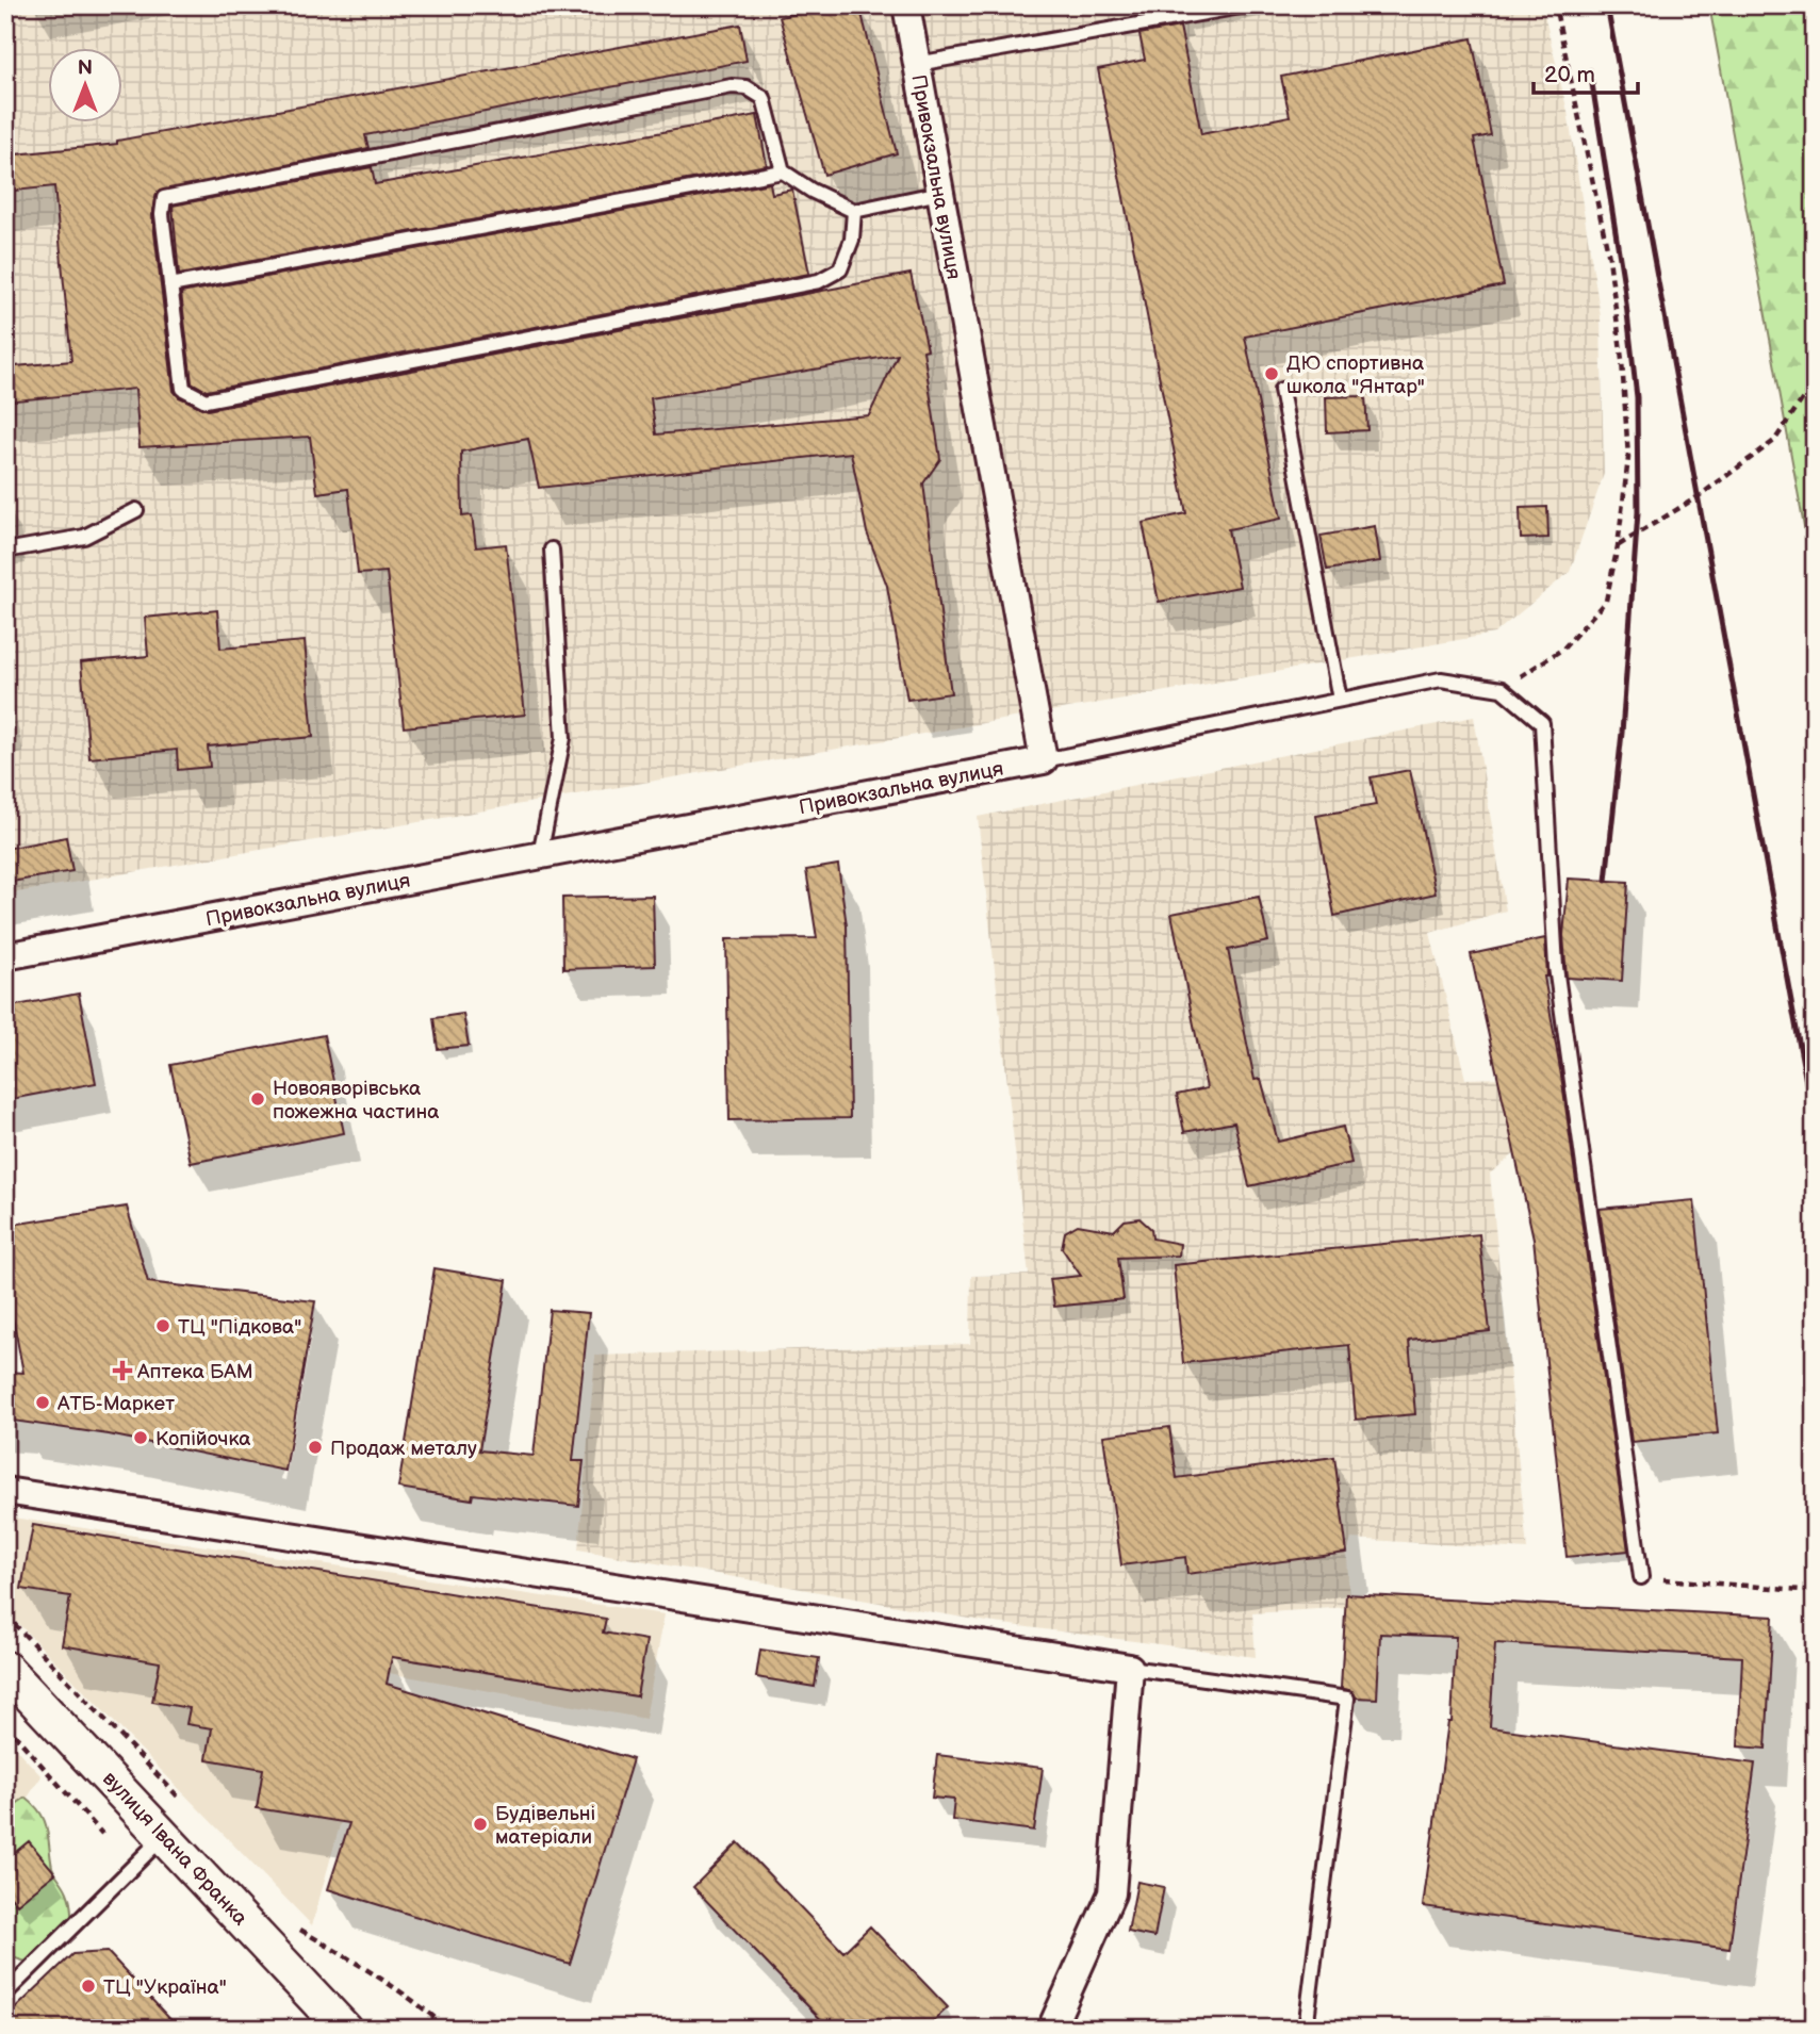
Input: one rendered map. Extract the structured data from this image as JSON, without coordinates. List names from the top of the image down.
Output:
{
  "streets": {
    "street": ["Привокзальна вулиця", "вулиця Івана Франка"]
  },
  "places": {
    "other": [
      "ДЮ спортивна школа \"Янтар\"",
      "Новояворівська пожежна частина",
      "ТЦ \"Підкова\"",
      "АТБ-Маркет",
      "Копійочка",
      "Продаж металу",
      "Будівельні матеріали",
      "ТЦ \"Україна\""
    ],
    "health": ["Аптека БАМ"]
  },
  "scale_bar": "20 m",
  "north": "top"
}
